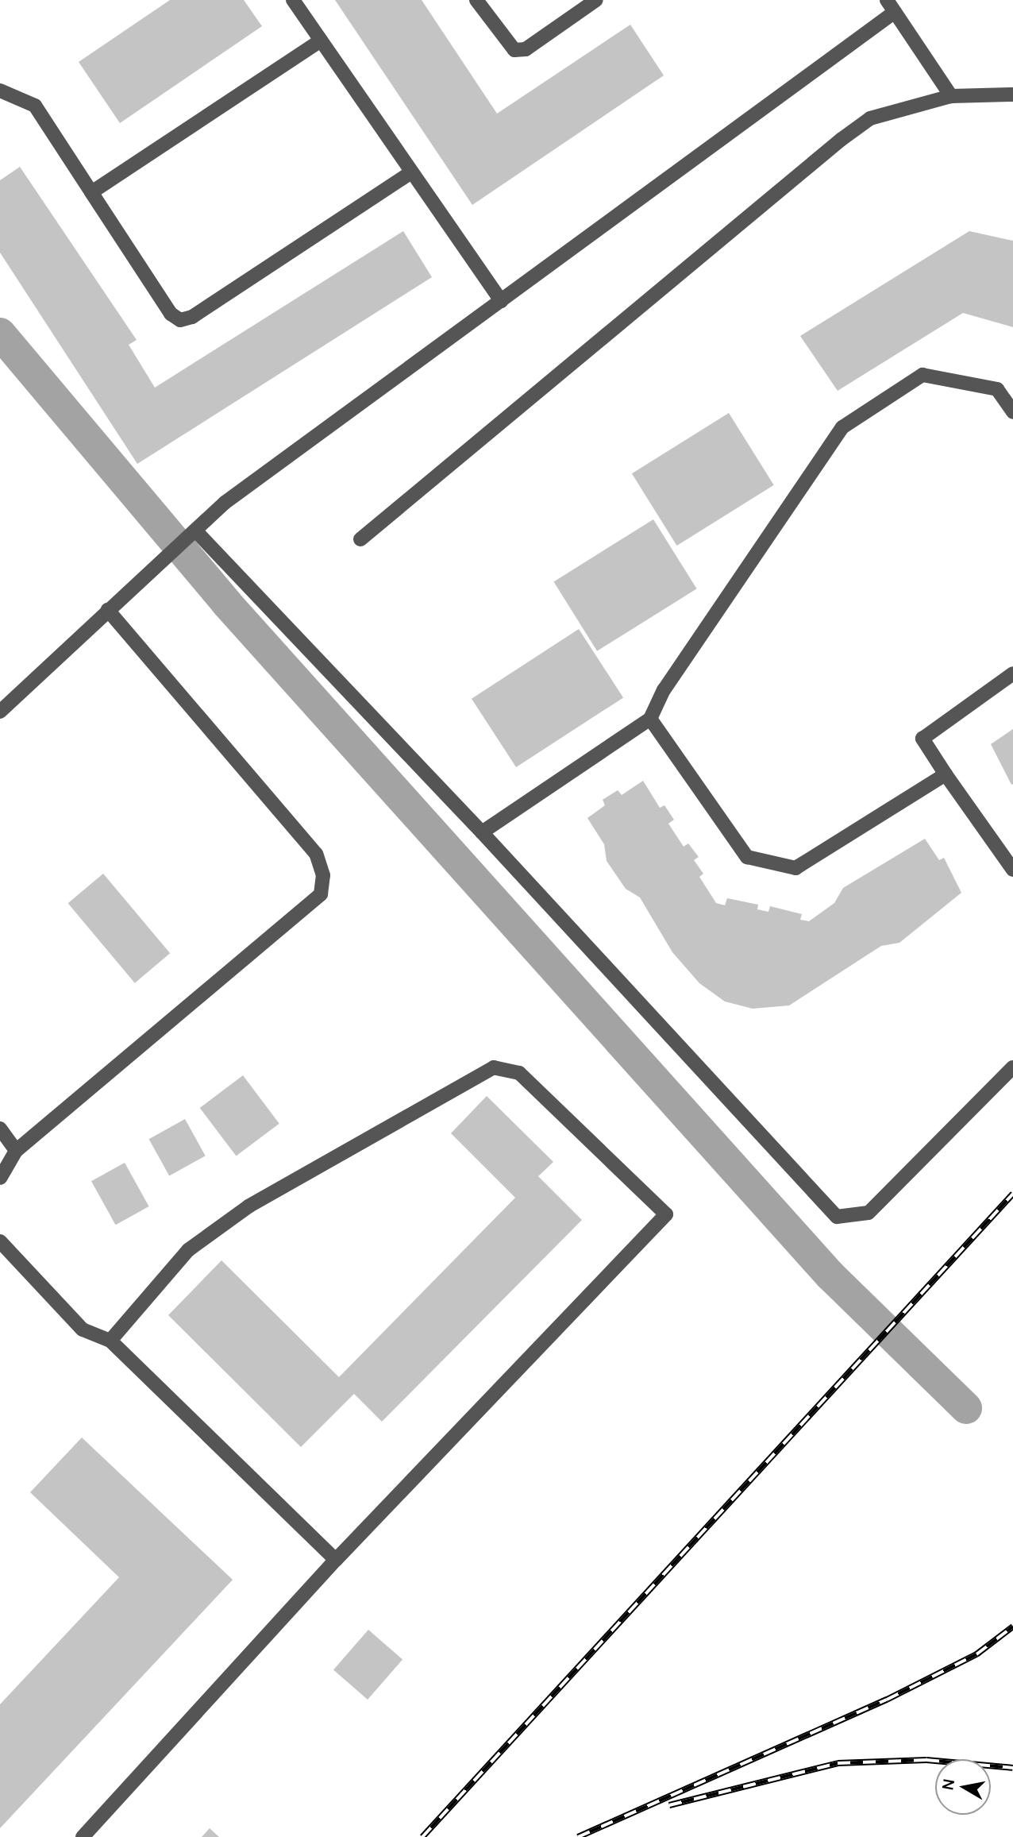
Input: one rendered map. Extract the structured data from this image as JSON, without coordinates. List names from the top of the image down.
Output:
{
  "north": "left"
}
